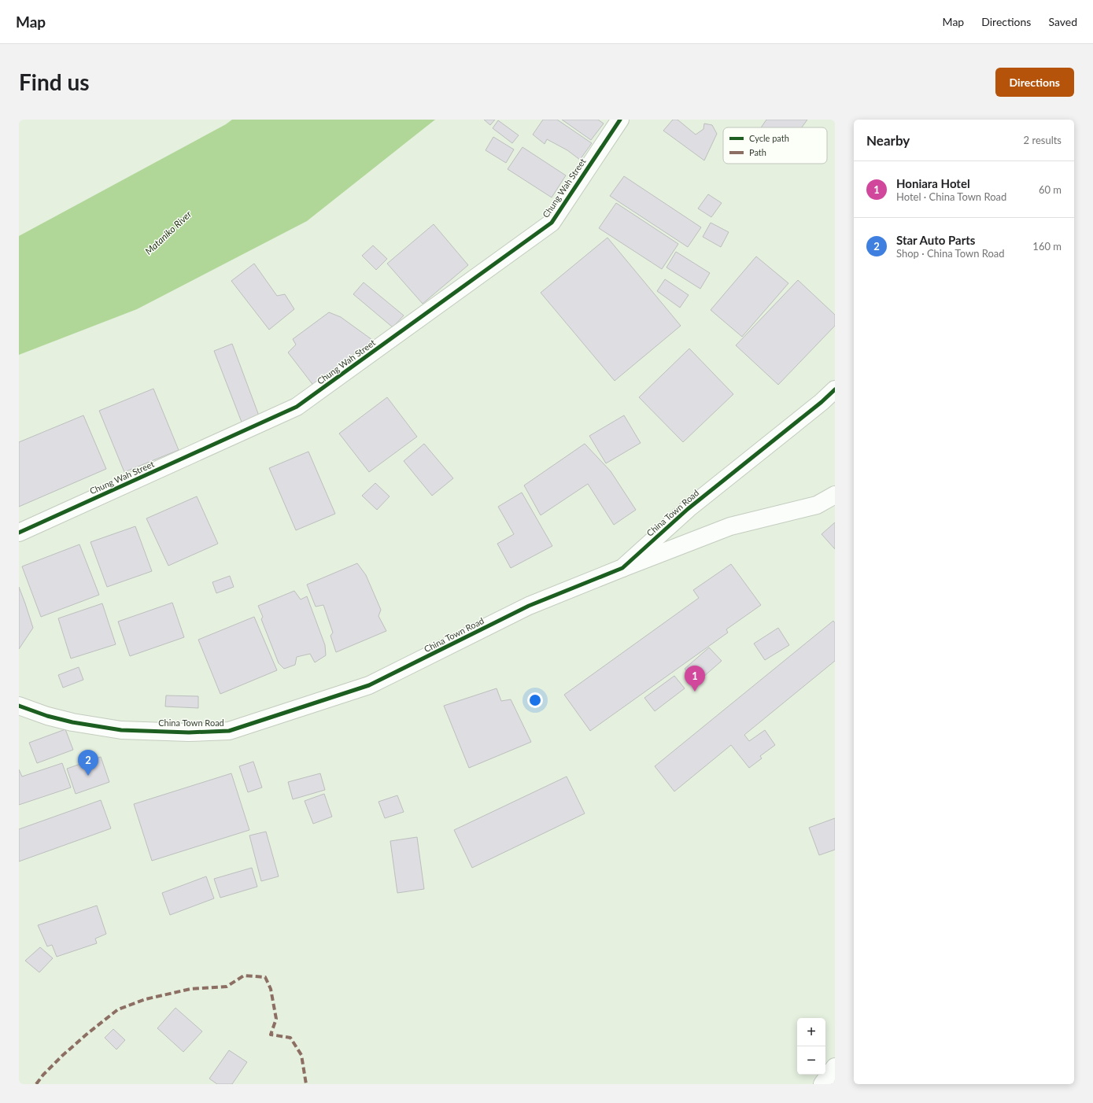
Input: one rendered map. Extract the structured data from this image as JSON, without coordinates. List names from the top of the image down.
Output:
{
  "streets": {
    "street": ["Chung Wah Street", "China Town Road"]
  },
  "water": ["Mataniko River"],
  "legend": ["Cycle path", "Path"],
  "page": {
    "header": "Map",
    "nav": ["Map", "Directions", "Saved"],
    "buttons": "Directions",
    "title": "Find us",
    "heading": ["Nearby", "2 results"],
    "list": [
      {
        "mark": "1",
        "name": "Honiara Hotel",
        "note": "Hotel · China Town Road",
        "value": "60 m"
      },
      {
        "mark": "2",
        "name": "Star Auto Parts",
        "note": "Shop · China Town Road",
        "value": "160 m"
      }
    ],
    "pins": ["1", "2"],
    "map_buttons": ["+", "−"]
  }
}
